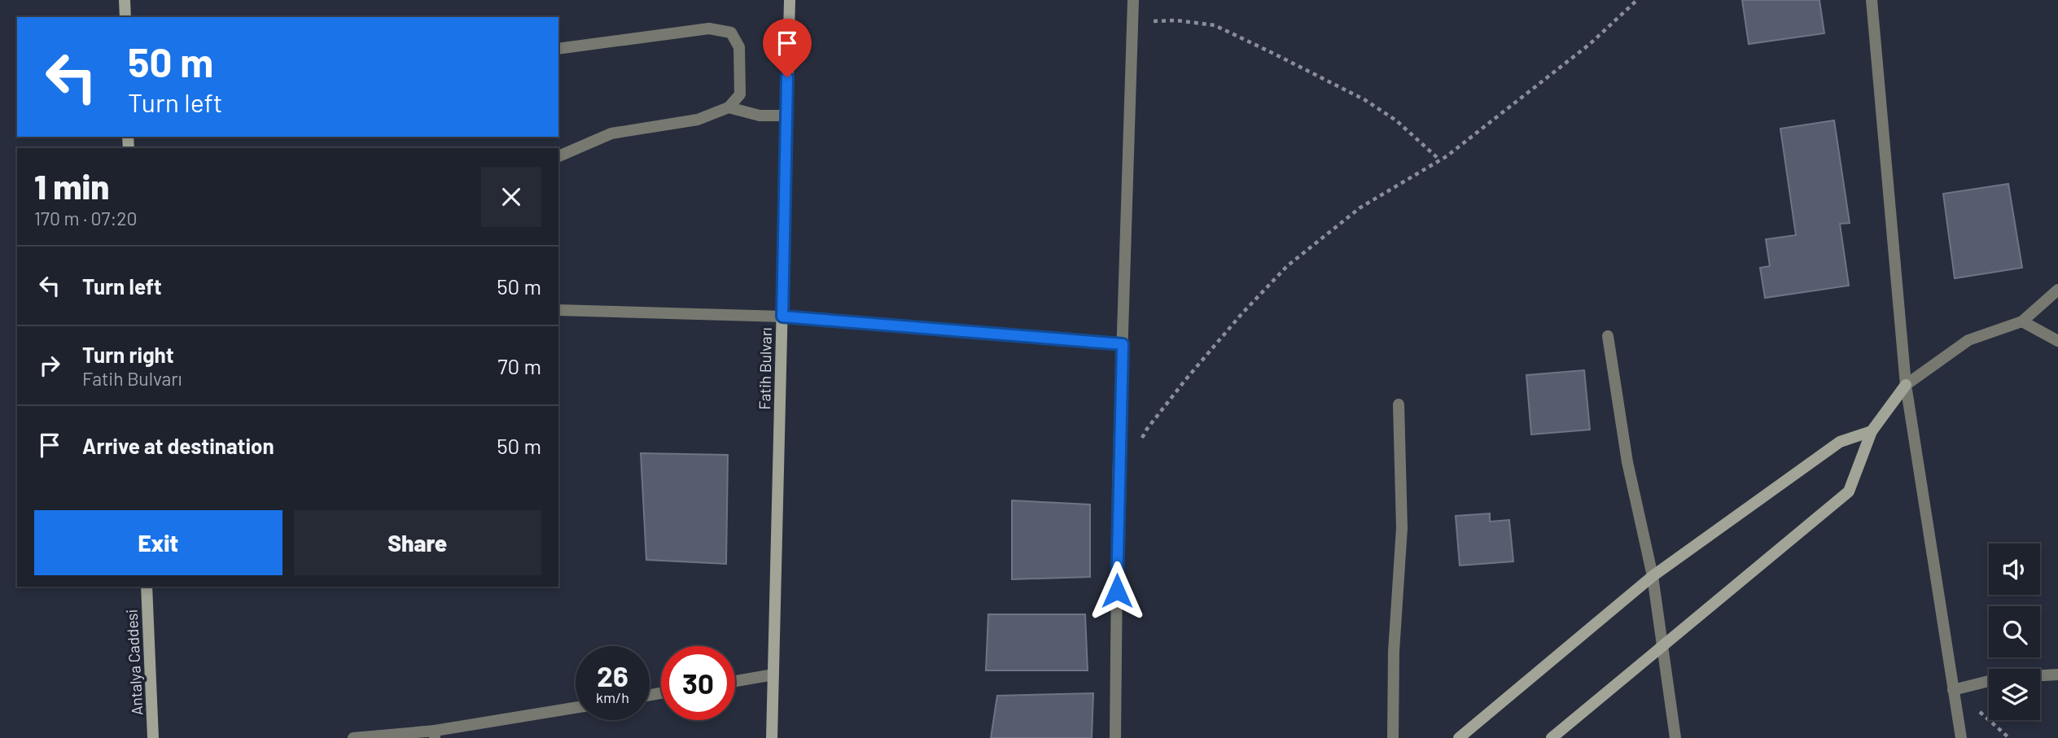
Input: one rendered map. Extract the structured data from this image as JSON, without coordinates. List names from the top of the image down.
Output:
{
  "streets": {
    "street": ["Fatih Bulvarı", "Antalya Caddesi"]
  },
  "page": {
    "turn": ["50 m", "Turn left"],
    "heading": ["1 min", "170 m · 07:20"],
    "list": [
      {
        "name": "Turn left",
        "value": "50 m"
      },
      {
        "name": "Turn right",
        "note": "Fatih Bulvarı",
        "value": "70 m"
      },
      {
        "name": "Arrive at destination",
        "value": "50 m"
      }
    ],
    "buttons": ["Exit", "Share"],
    "speed": "26 km/h",
    "limit": "30"
  }
}
